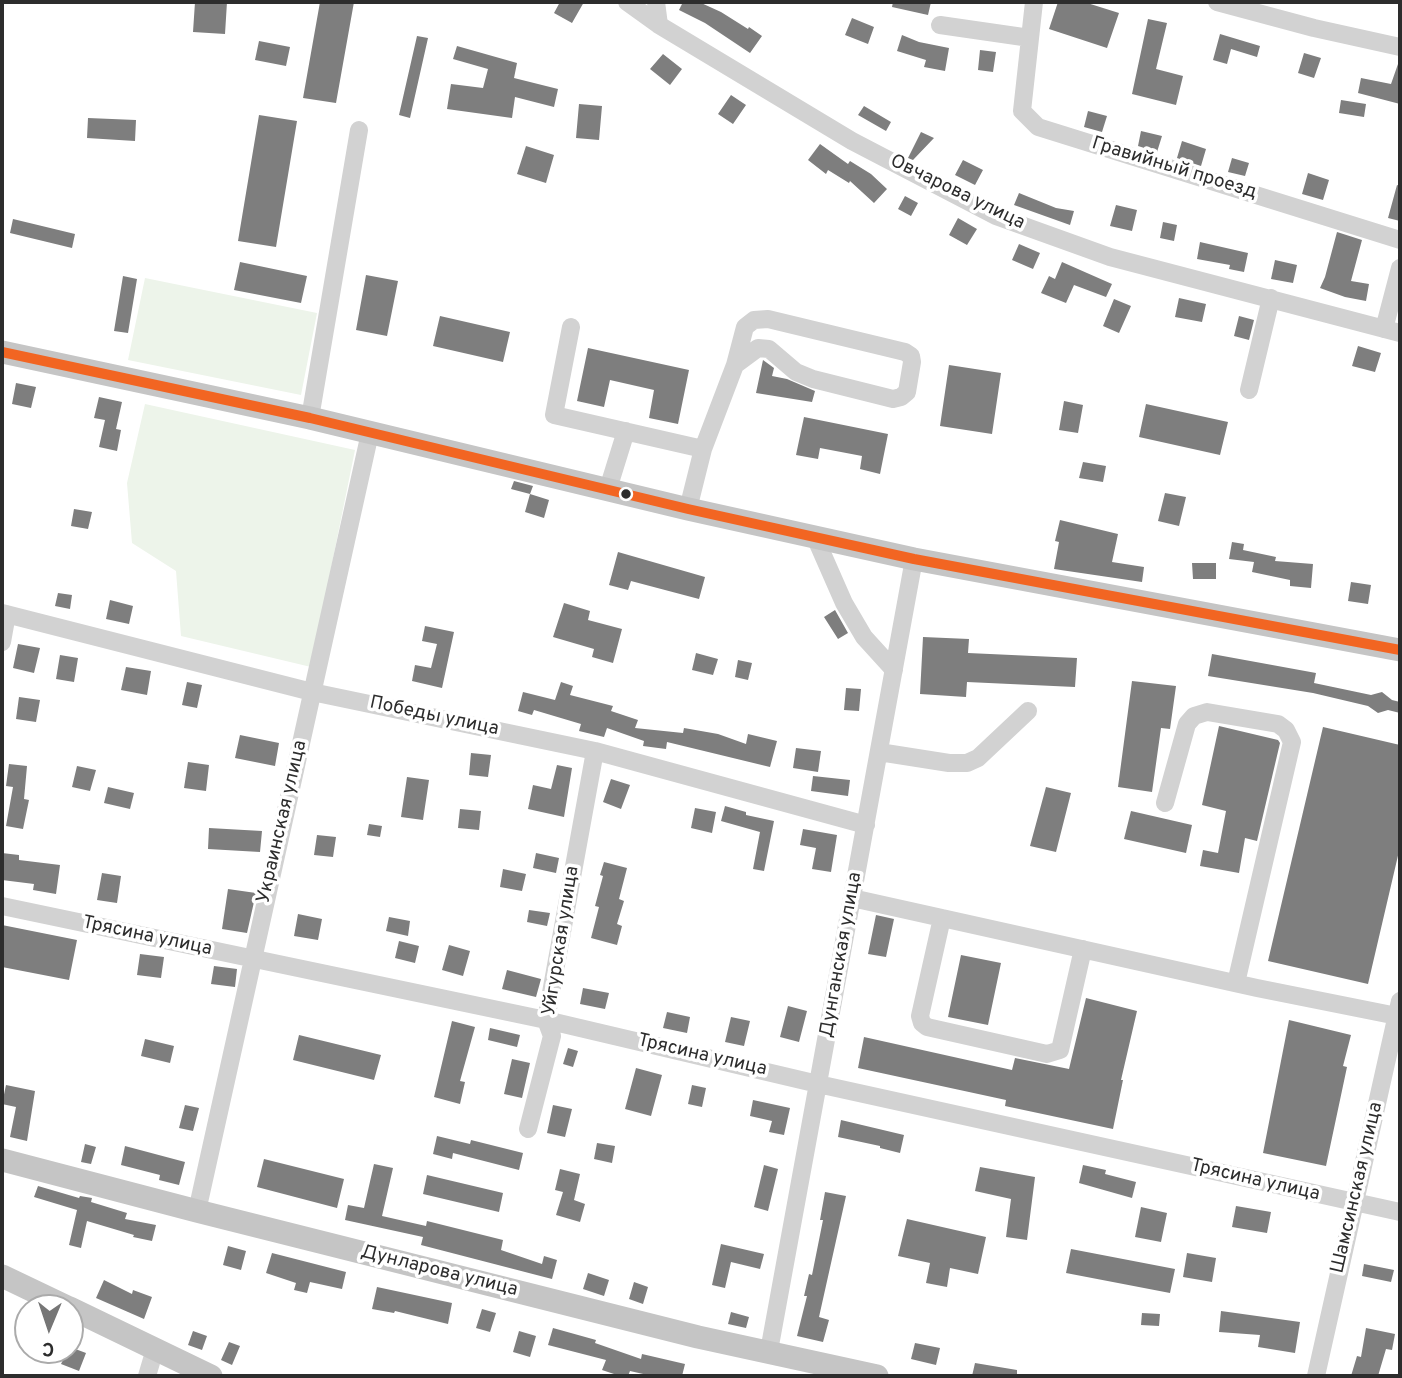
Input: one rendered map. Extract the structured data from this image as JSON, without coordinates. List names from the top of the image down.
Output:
{
  "streets": {
    "main road": ["Дунларова улица"],
    "street": [
      "Гравийный проезд",
      "Овчарова улица",
      "Победы улица",
      "Украинская улица",
      "Трясина улица",
      "Уйгурская улица",
      "Дунганская улица",
      "Шамсинская улица"
    ]
  },
  "crossings": [
    ["Победы улица", "Украинская улица"],
    ["Победы улица", "Уйгурская улица"],
    ["Победы улица", "Дунганская улица"],
    ["Украинская улица", "Трясина улица"],
    ["Украинская улица", "Дунларова улица"],
    ["Трясина улица", "Уйгурская улица"],
    ["Трясина улица", "Дунганская улица"],
    ["Трясина улица", "Шамсинская улица"],
    ["Дунганская улица", "Дунларова улица"]
  ],
  "north": "bottom"
}
